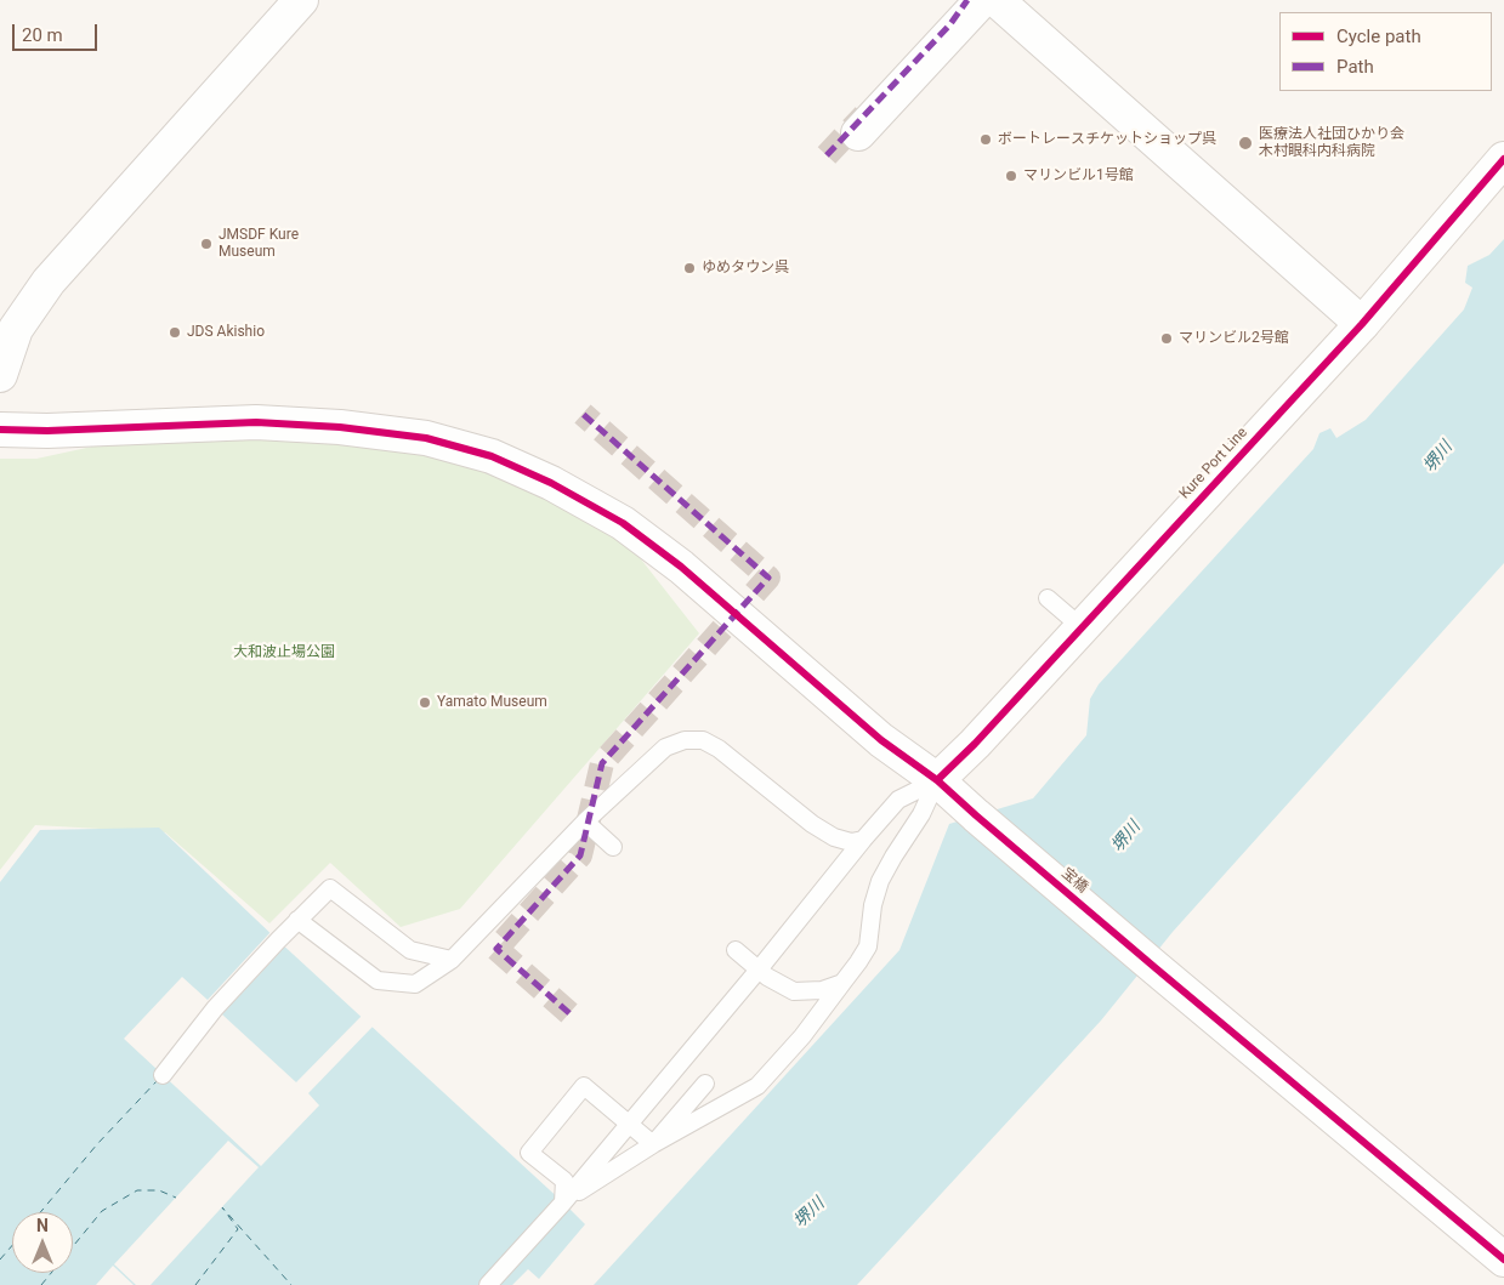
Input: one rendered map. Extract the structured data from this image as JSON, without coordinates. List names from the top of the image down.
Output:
{
  "streets": {
    "street": ["Kure Port Line", "宝橋"]
  },
  "crossings": [
    ["Kure Port Line", "宝橋"]
  ],
  "water": ["堺川"],
  "parks": ["大和波止場公園"],
  "places": [
    "ボートレースチケットショップ呉",
    "医療法人社団ひかり会 木村眼科内科病院",
    "マリンビル1号館",
    "JMSDF Kure Museum",
    "ゆめタウン呉",
    "JDS Akishio",
    "マリンビル2号館",
    "Yamato Museum"
  ],
  "legend": ["Cycle path", "Path"],
  "scale_bar": "20 m",
  "north": "top"
}
